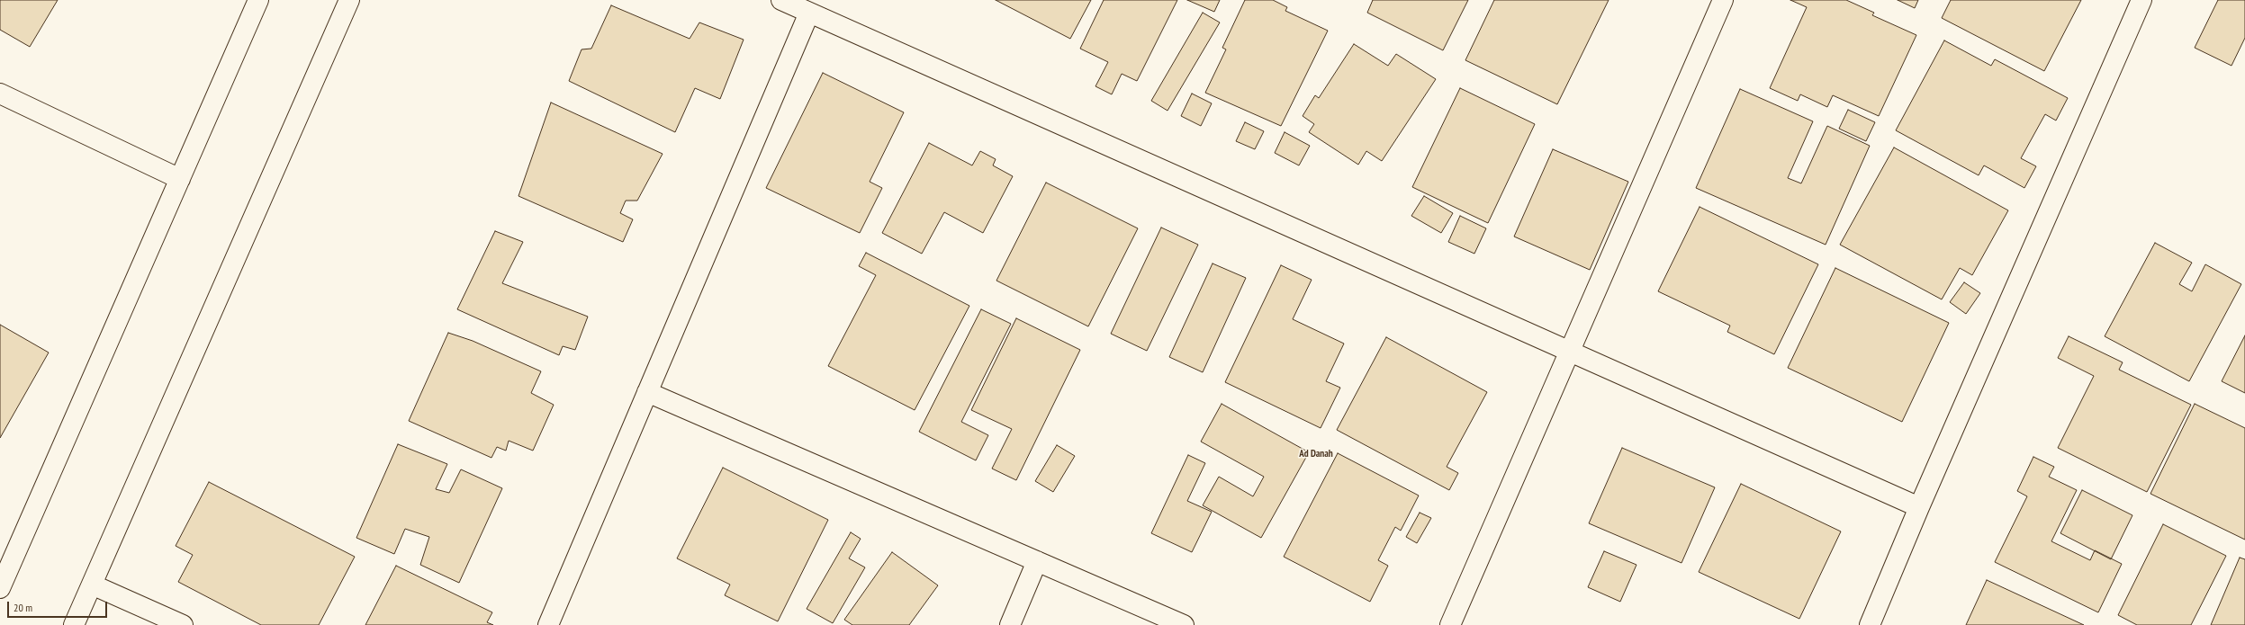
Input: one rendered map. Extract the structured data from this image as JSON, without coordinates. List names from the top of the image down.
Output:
{
  "districts": ["Ad Danah"],
  "scale_bar": "20 m"
}
